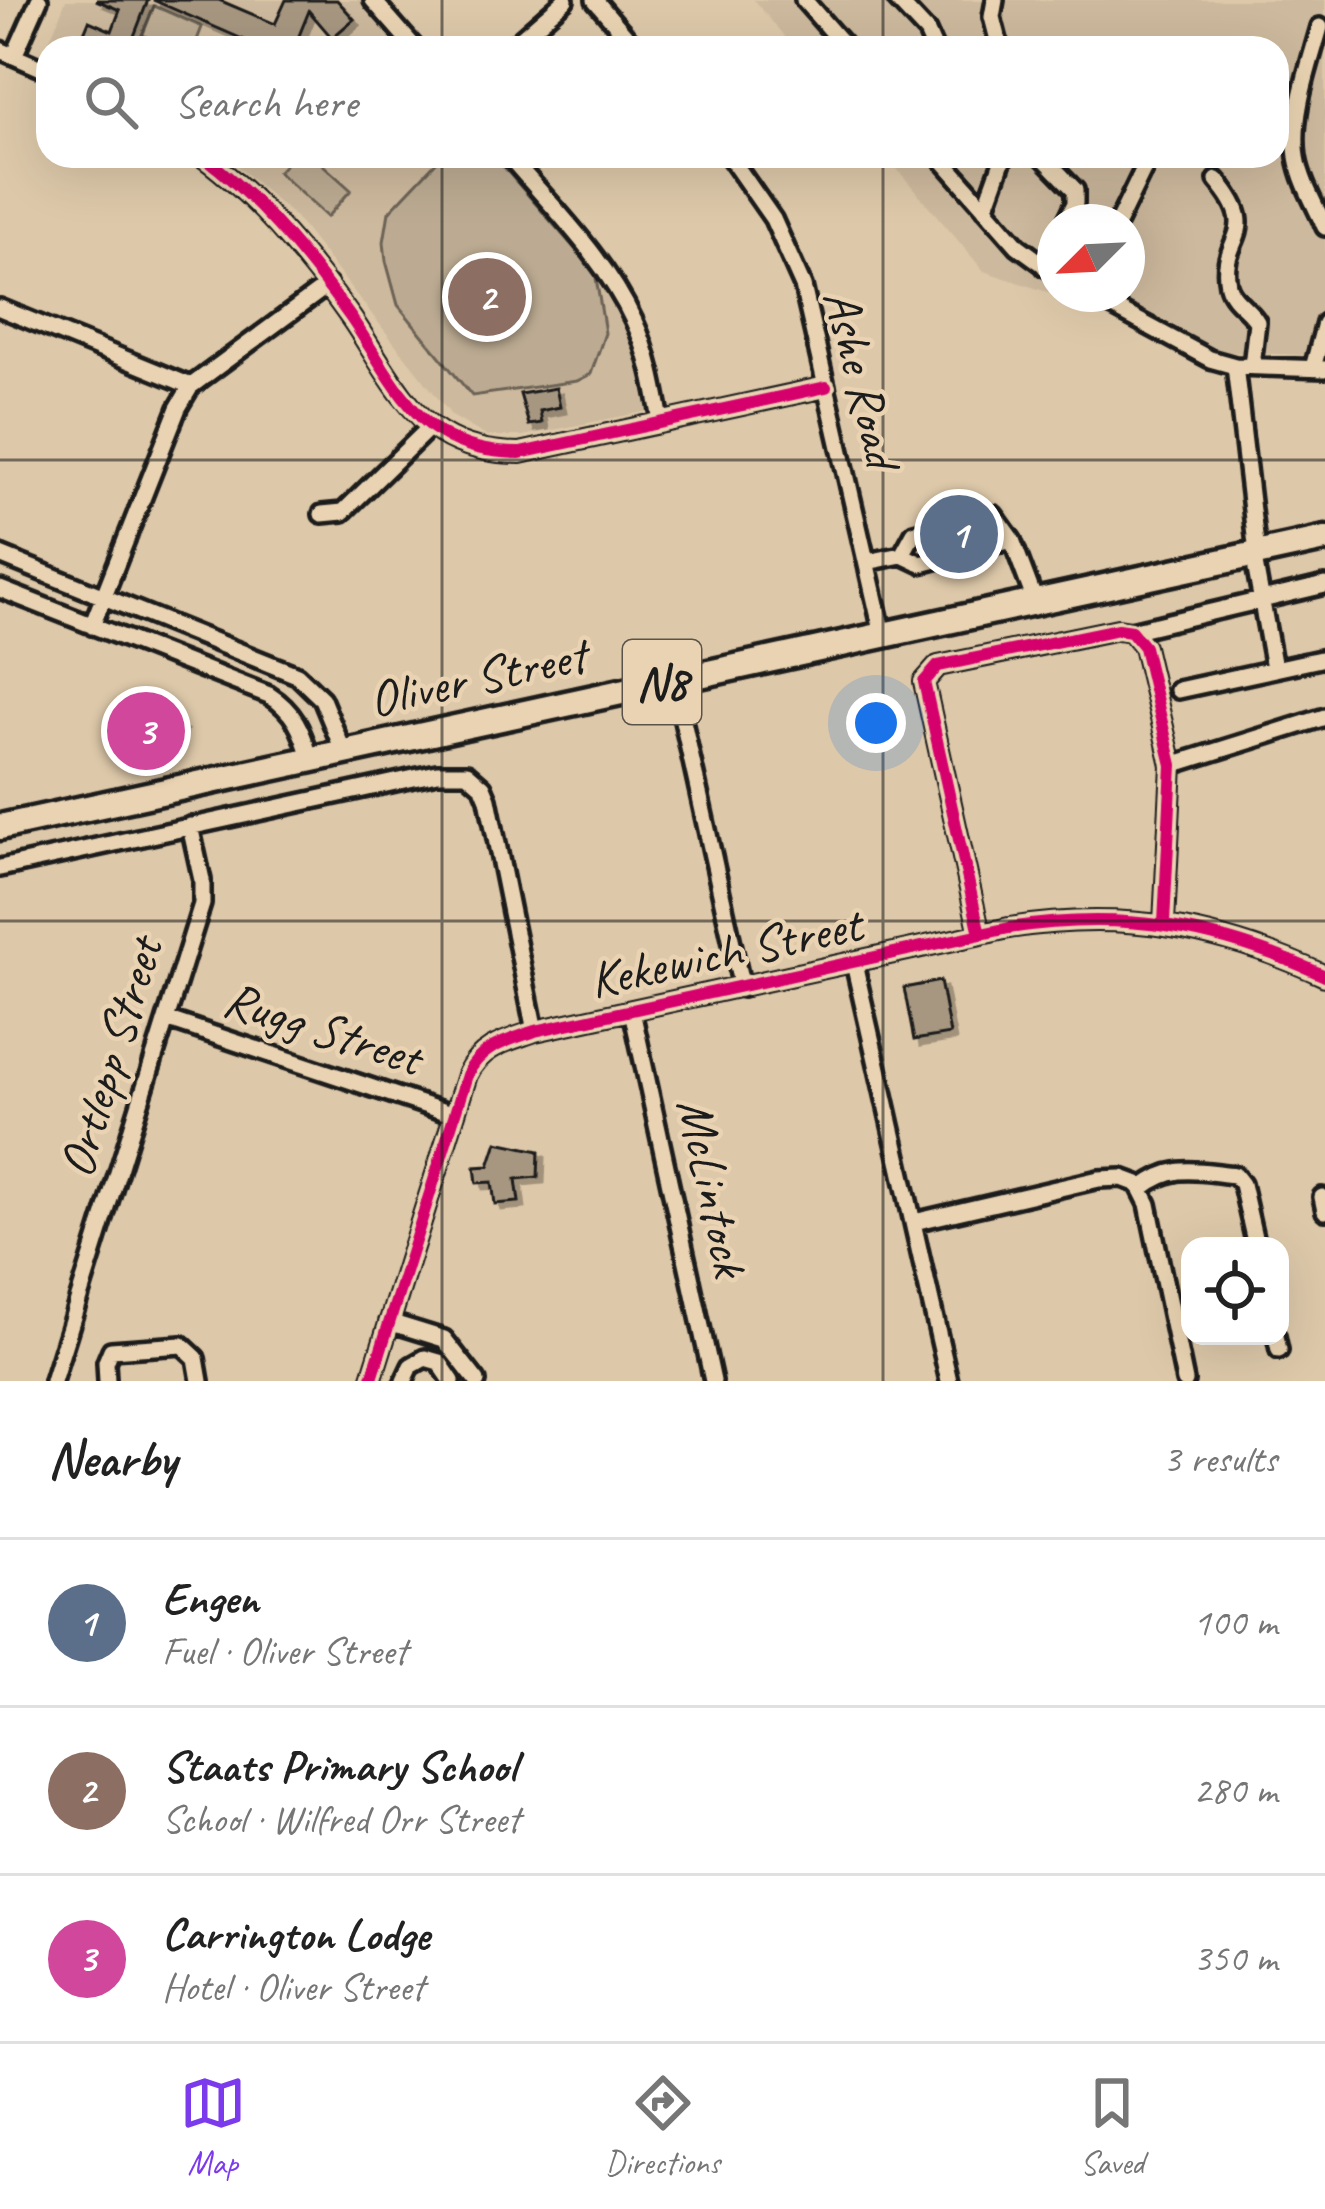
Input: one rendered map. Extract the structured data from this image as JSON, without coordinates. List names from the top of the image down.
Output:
{
  "streets": {
    "highway": ["Oliver Street", "N8"],
    "street": [
      "Ashe Road",
      "Kekewich Street",
      "Rugg Street",
      "Ortlepp Street",
      "McLintock"
    ]
  },
  "crossings": [
    ["Ashe Road", "Oliver Street"],
    ["Kekewich Street", "Rugg Street"],
    ["Kekewich Street", "McLintock"],
    ["Rugg Street", "Ortlepp Street"]
  ],
  "north": "bottom left",
  "page": {
    "search": "Search here",
    "pins": ["2", "1", "3"],
    "heading": ["Nearby", "3 results"],
    "list": [
      {
        "mark": "1",
        "name": "Engen",
        "note": "Fuel · Oliver Street",
        "value": "100 m"
      },
      {
        "mark": "2",
        "name": "Staats Primary School",
        "note": "School · Wilfred Orr Street",
        "value": "280 m"
      },
      {
        "mark": "3",
        "name": "Carrington Lodge",
        "note": "Hotel · Oliver Street",
        "value": "350 m"
      }
    ],
    "nav": ["Map", "Directions", "Saved"]
  }
}
